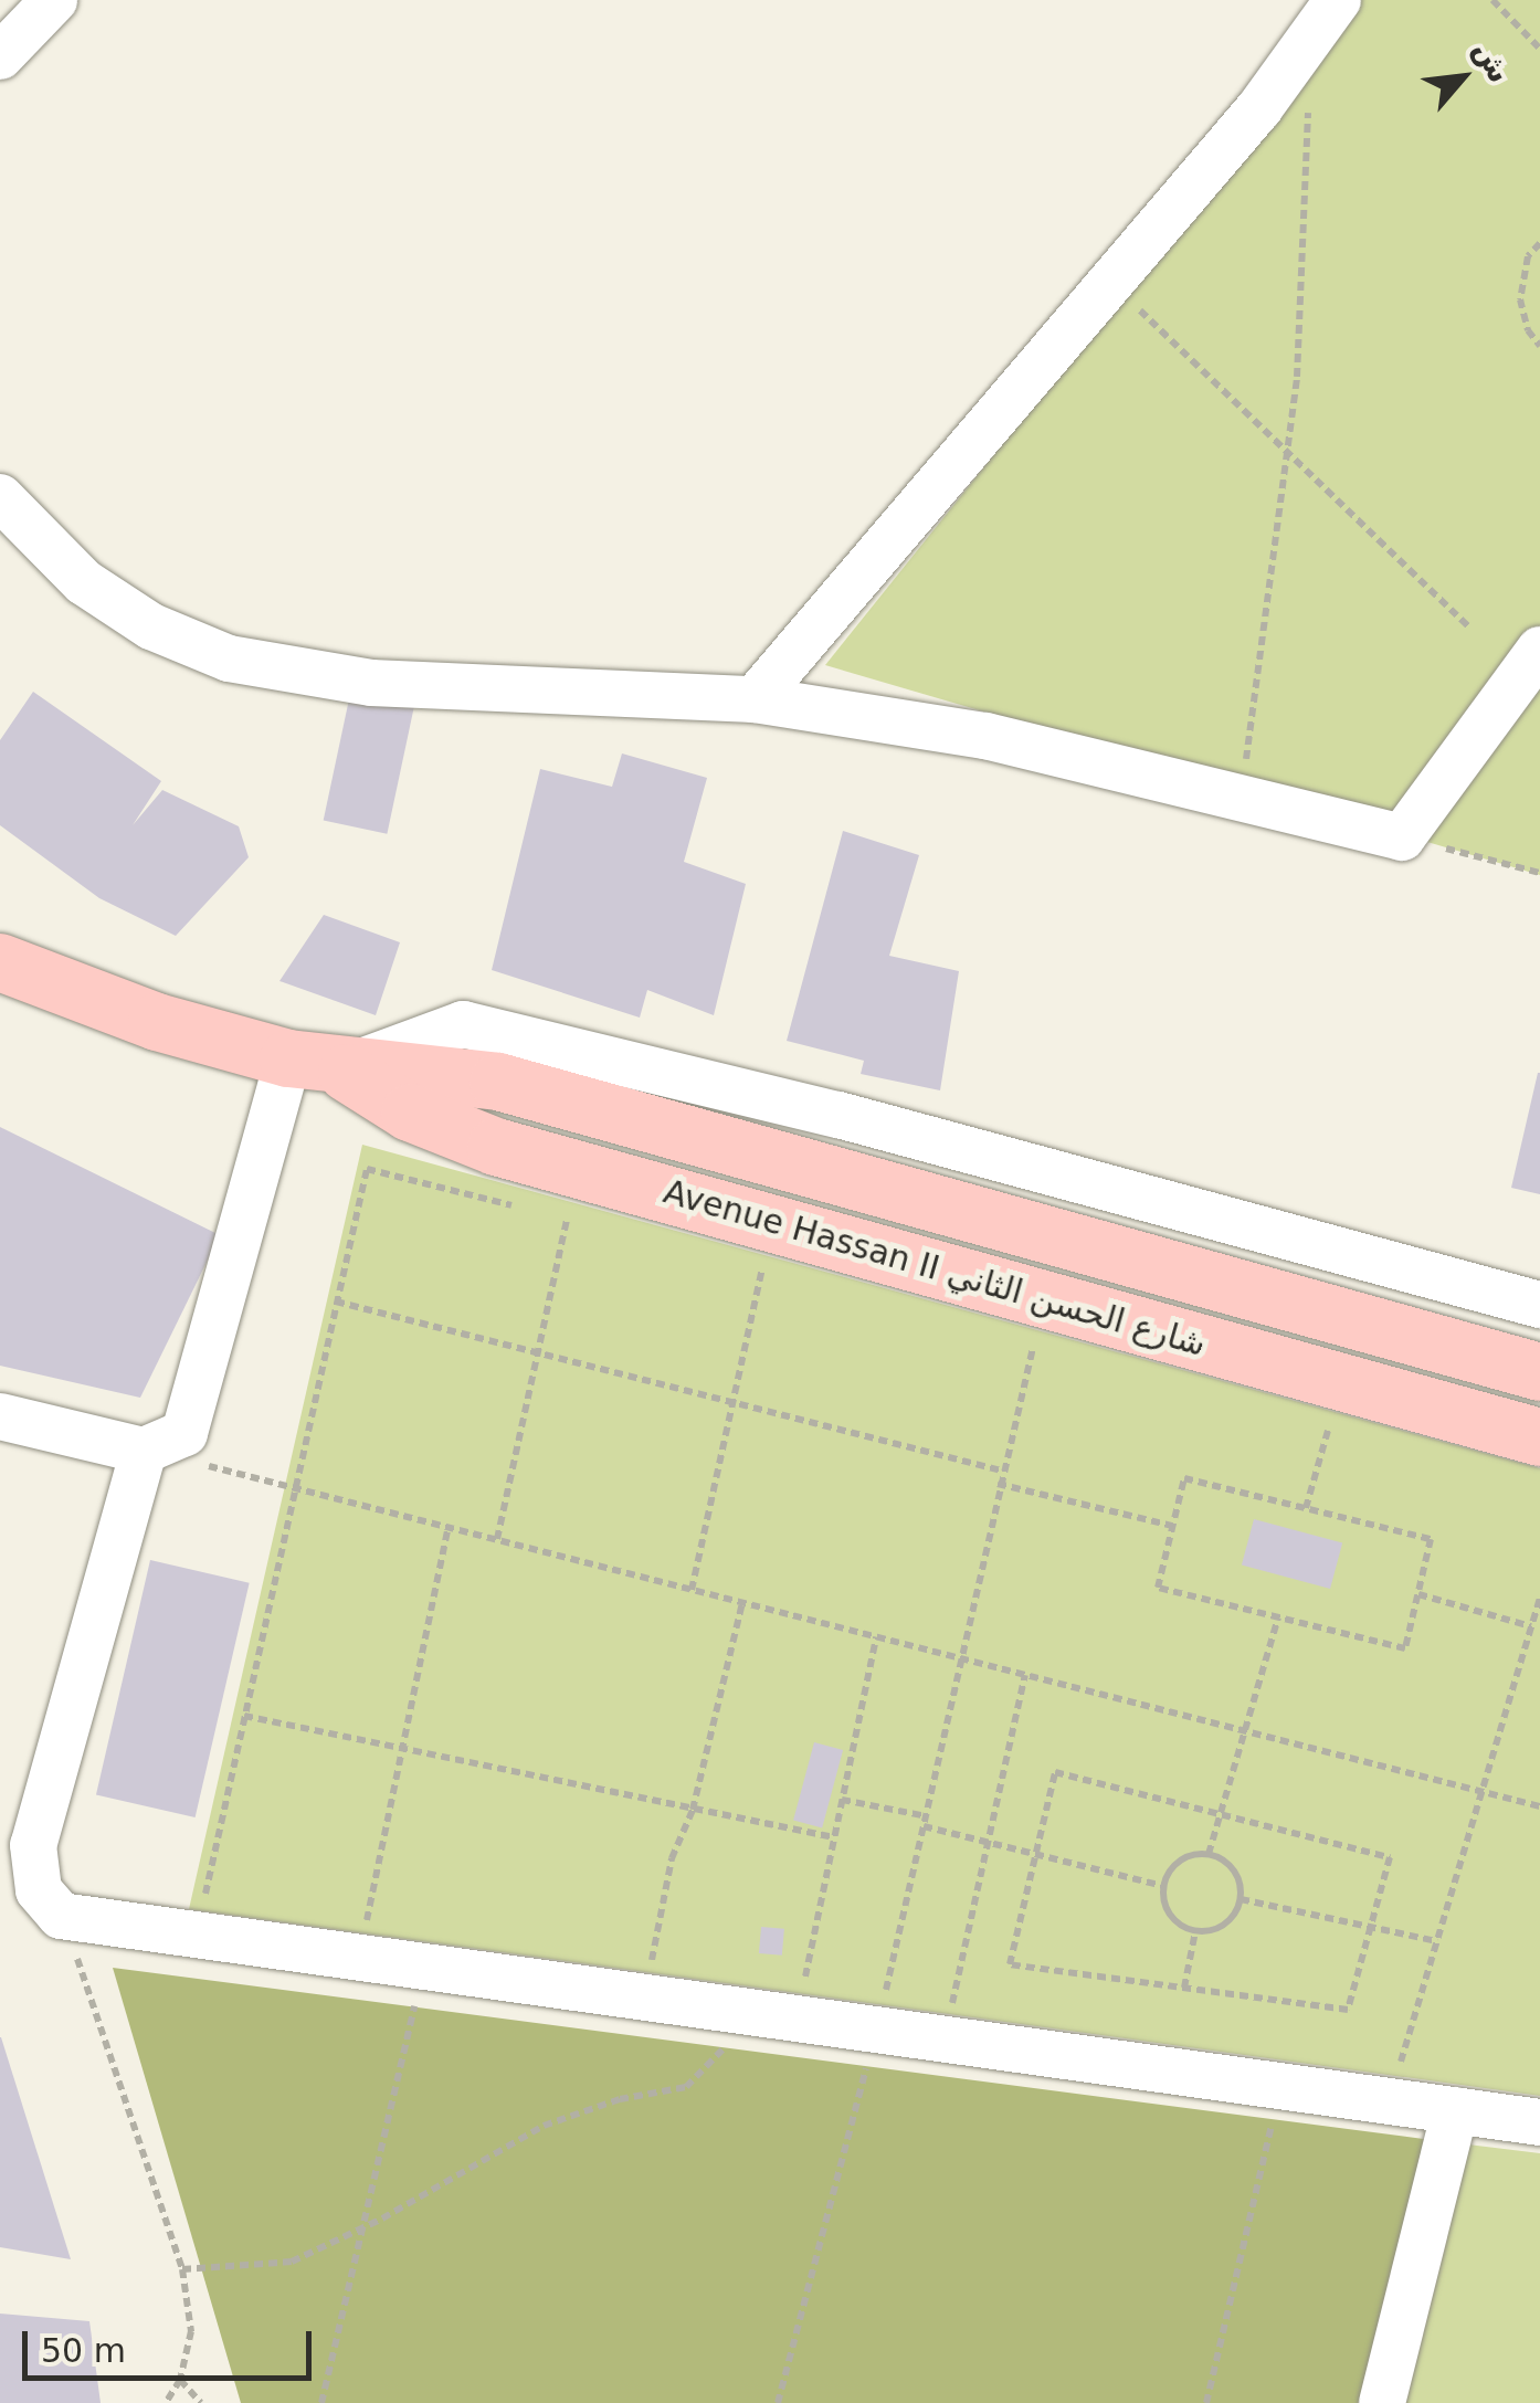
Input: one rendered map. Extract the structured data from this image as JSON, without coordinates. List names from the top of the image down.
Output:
{
  "streets": {
    "main road": ["Avenue Hassan II شارع الحسن الثاني"]
  },
  "scale_bar": "50 m",
  "north": "top right"
}
